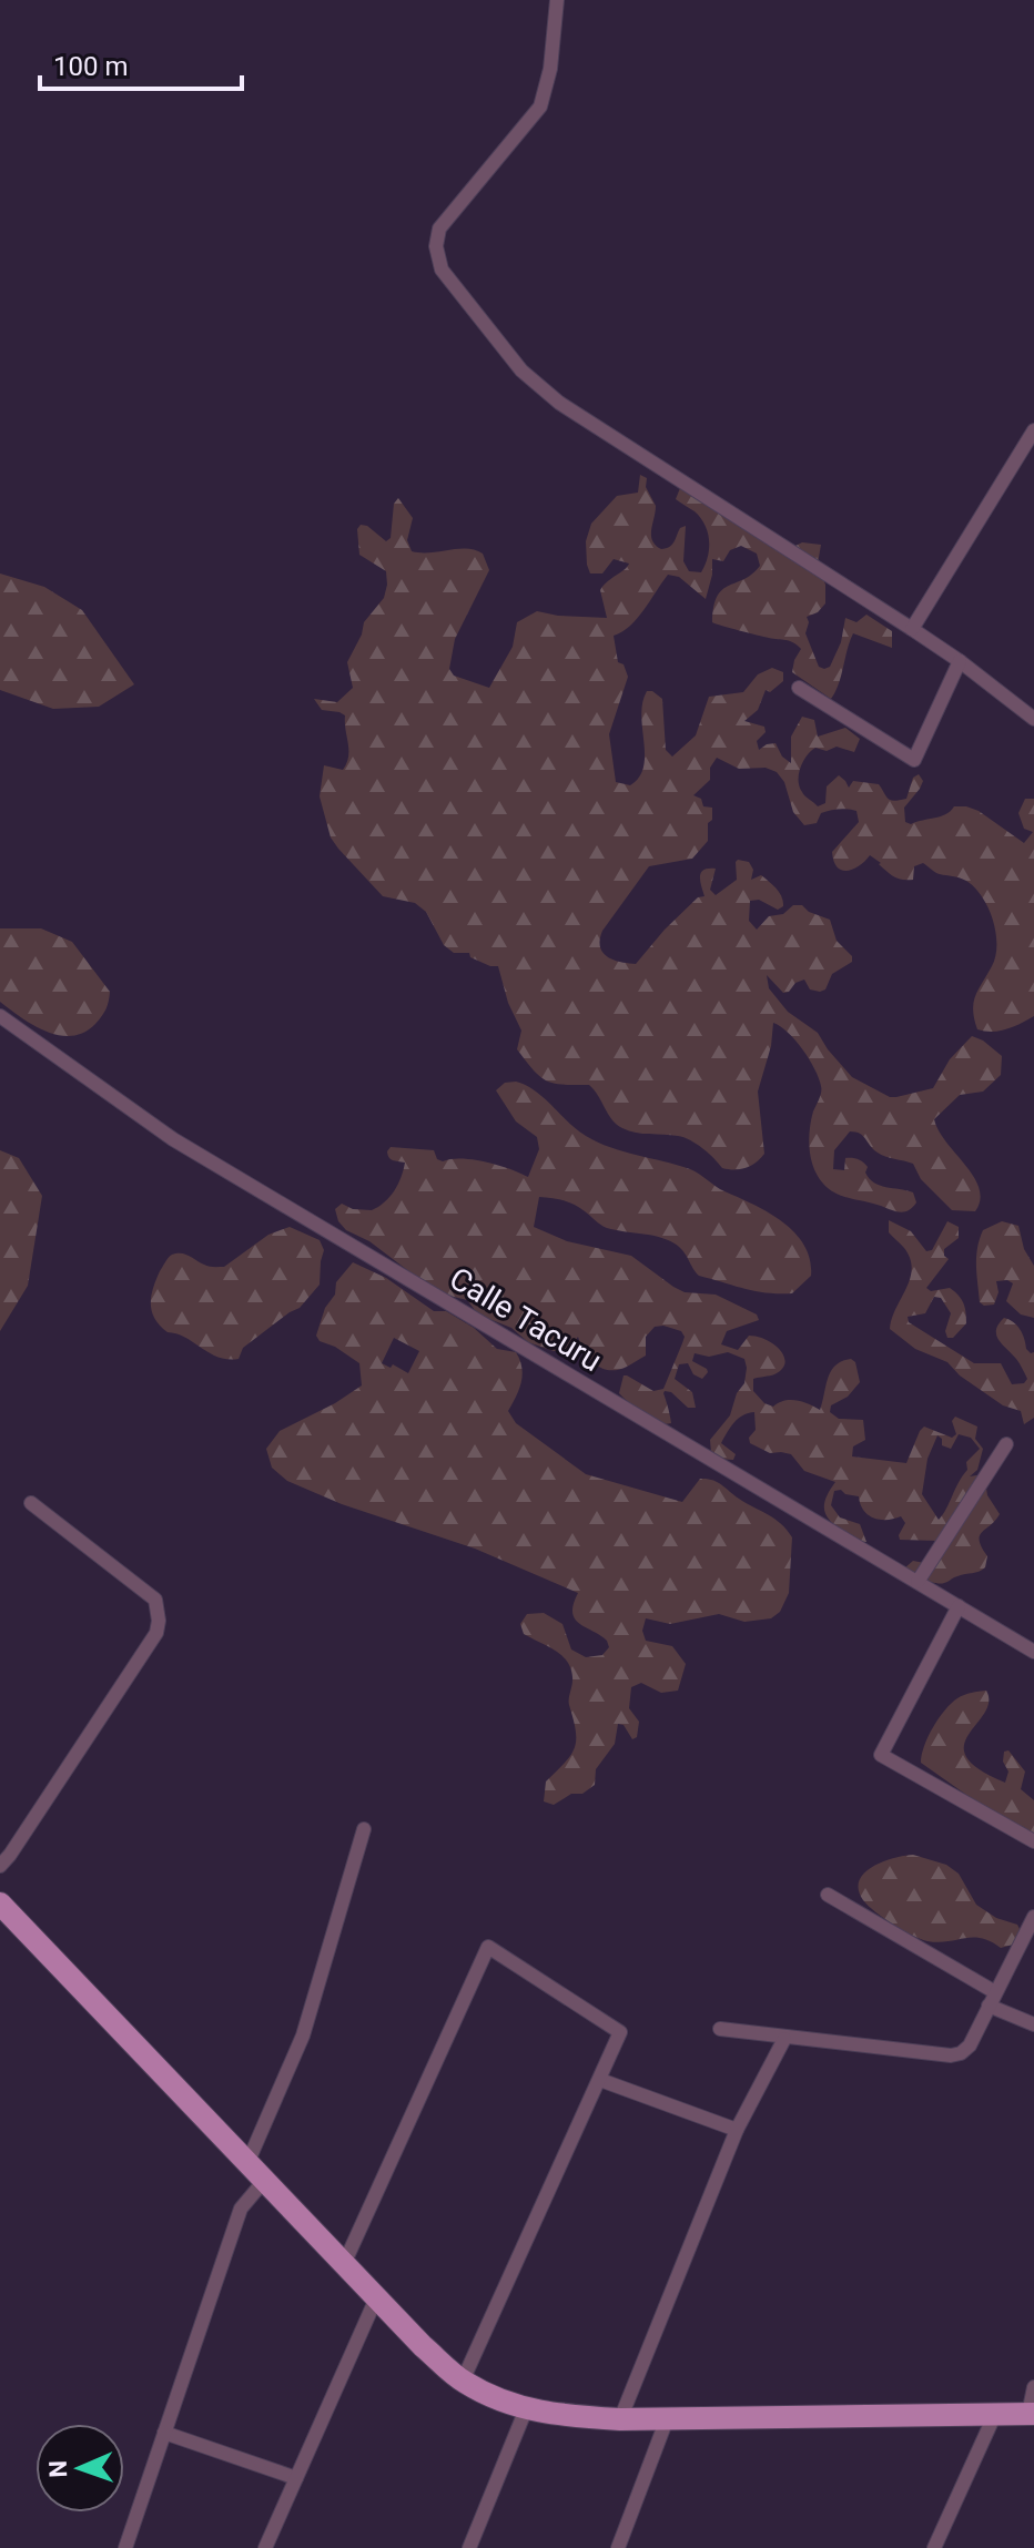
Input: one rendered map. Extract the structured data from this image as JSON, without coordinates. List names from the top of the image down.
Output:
{
  "streets": {
    "street": ["Calle Tacuru"]
  },
  "scale_bar": "100 m",
  "north": "left"
}
